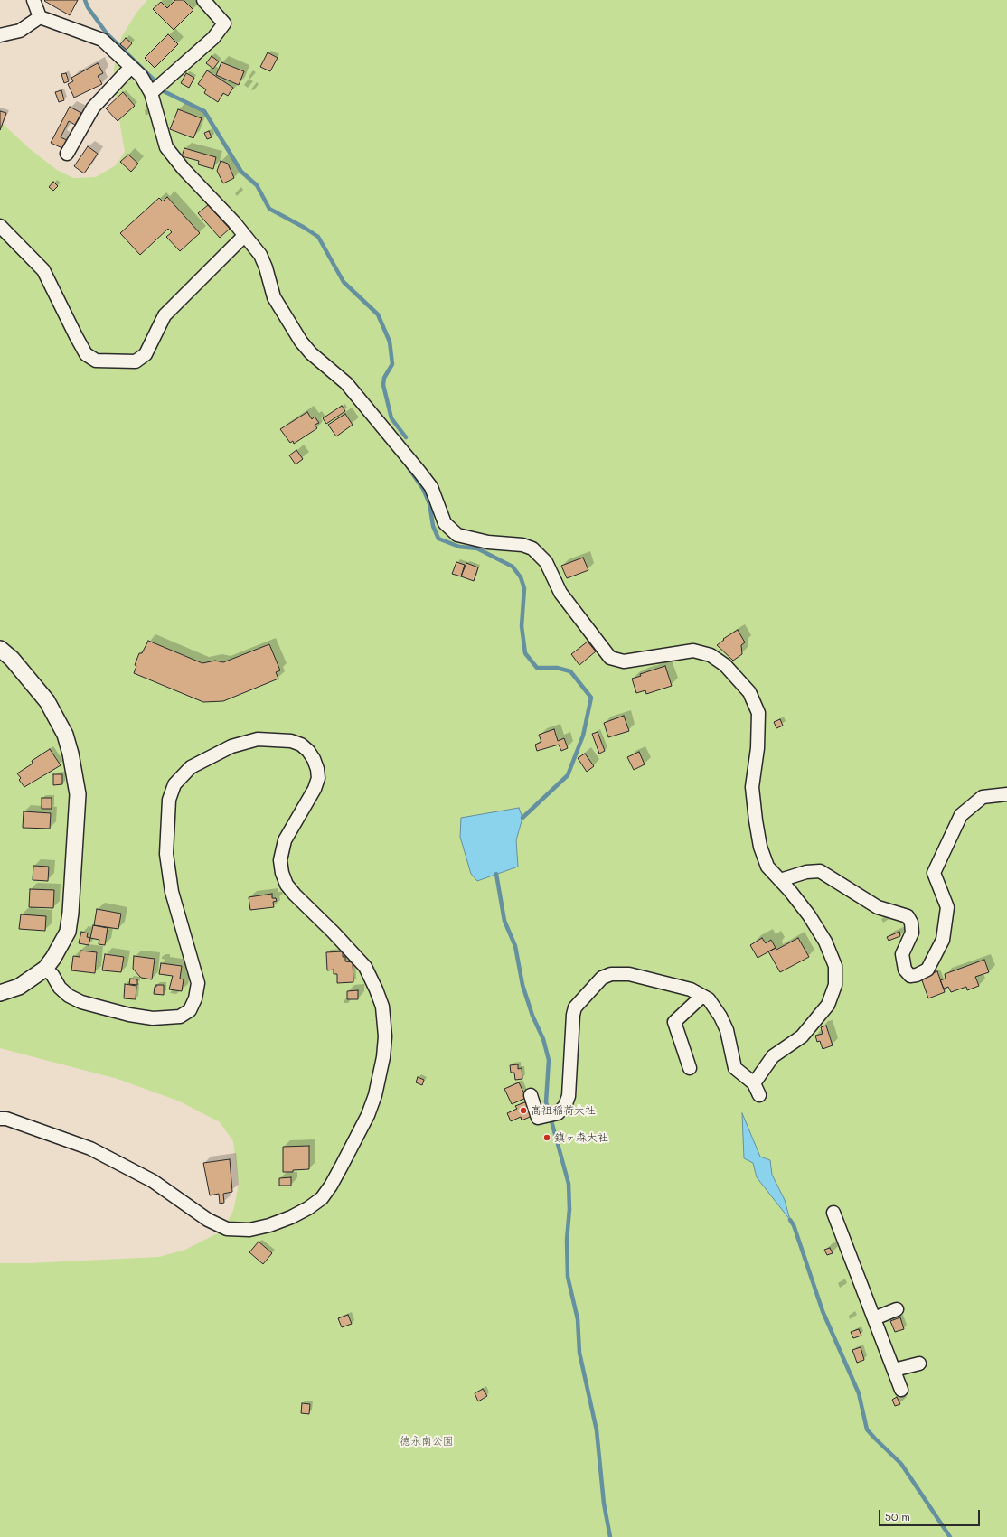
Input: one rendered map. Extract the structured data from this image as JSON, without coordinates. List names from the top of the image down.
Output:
{
  "parks": ["徳永南公園"],
  "places": ["高祖稲荷大社", "鎮ヶ森大社"],
  "scale_bar": "50 m"
}
